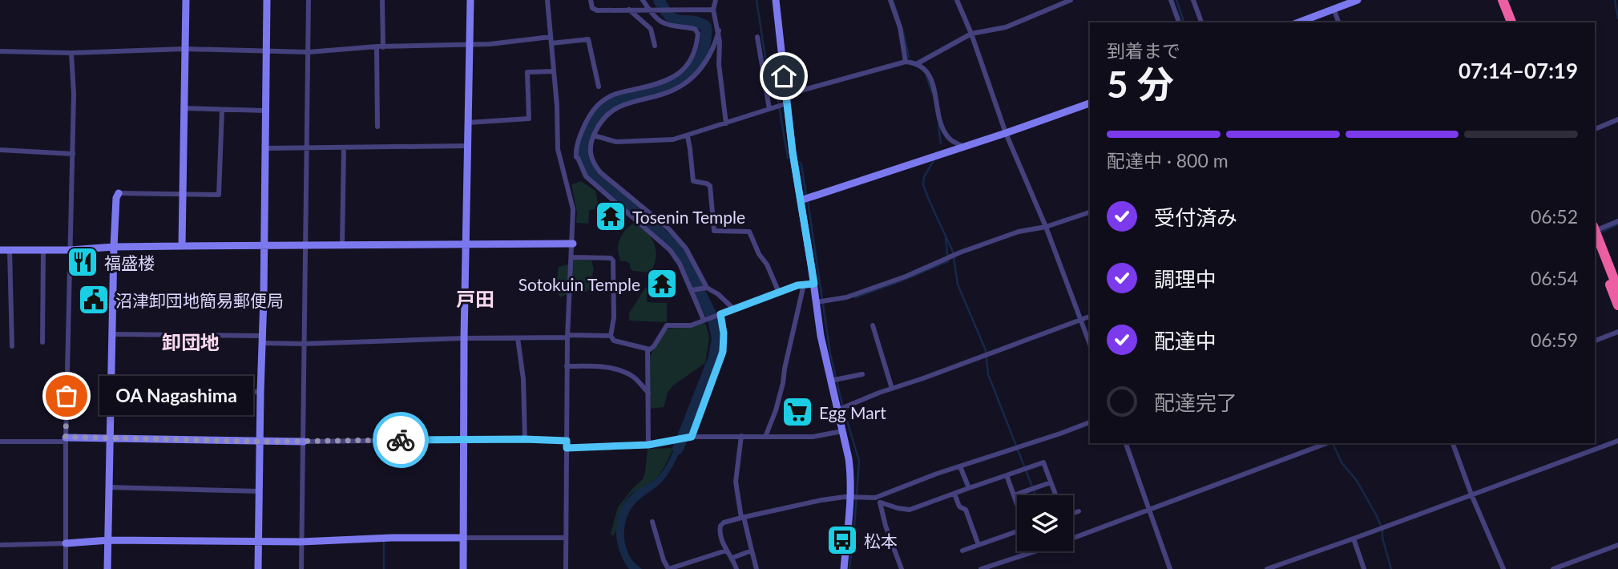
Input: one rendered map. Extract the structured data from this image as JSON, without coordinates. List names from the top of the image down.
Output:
{
  "districts": ["戸田", "卸団地"],
  "places": {
    "temple": ["Tosenin Temple", "Sotokuin Temple"],
    "restaurant": ["福盛楼"],
    "public building": ["沼津卸団地簡易郵便局"],
    "other": ["OA Nagashima"],
    "supermarket": ["Egg Mart"],
    "bus stop": ["松本"]
  },
  "page": {
    "heading": ["5 分", "到着まで", "07:14–07:19"],
    "bar": "配達中 · 800 m",
    "list": [
      ["受付済み", "06:52"],
      ["調理中", "06:54"],
      ["配達中", "06:59"],
      "配達完了"
    ],
    "bubble": "OA Nagashima"
  }
}
